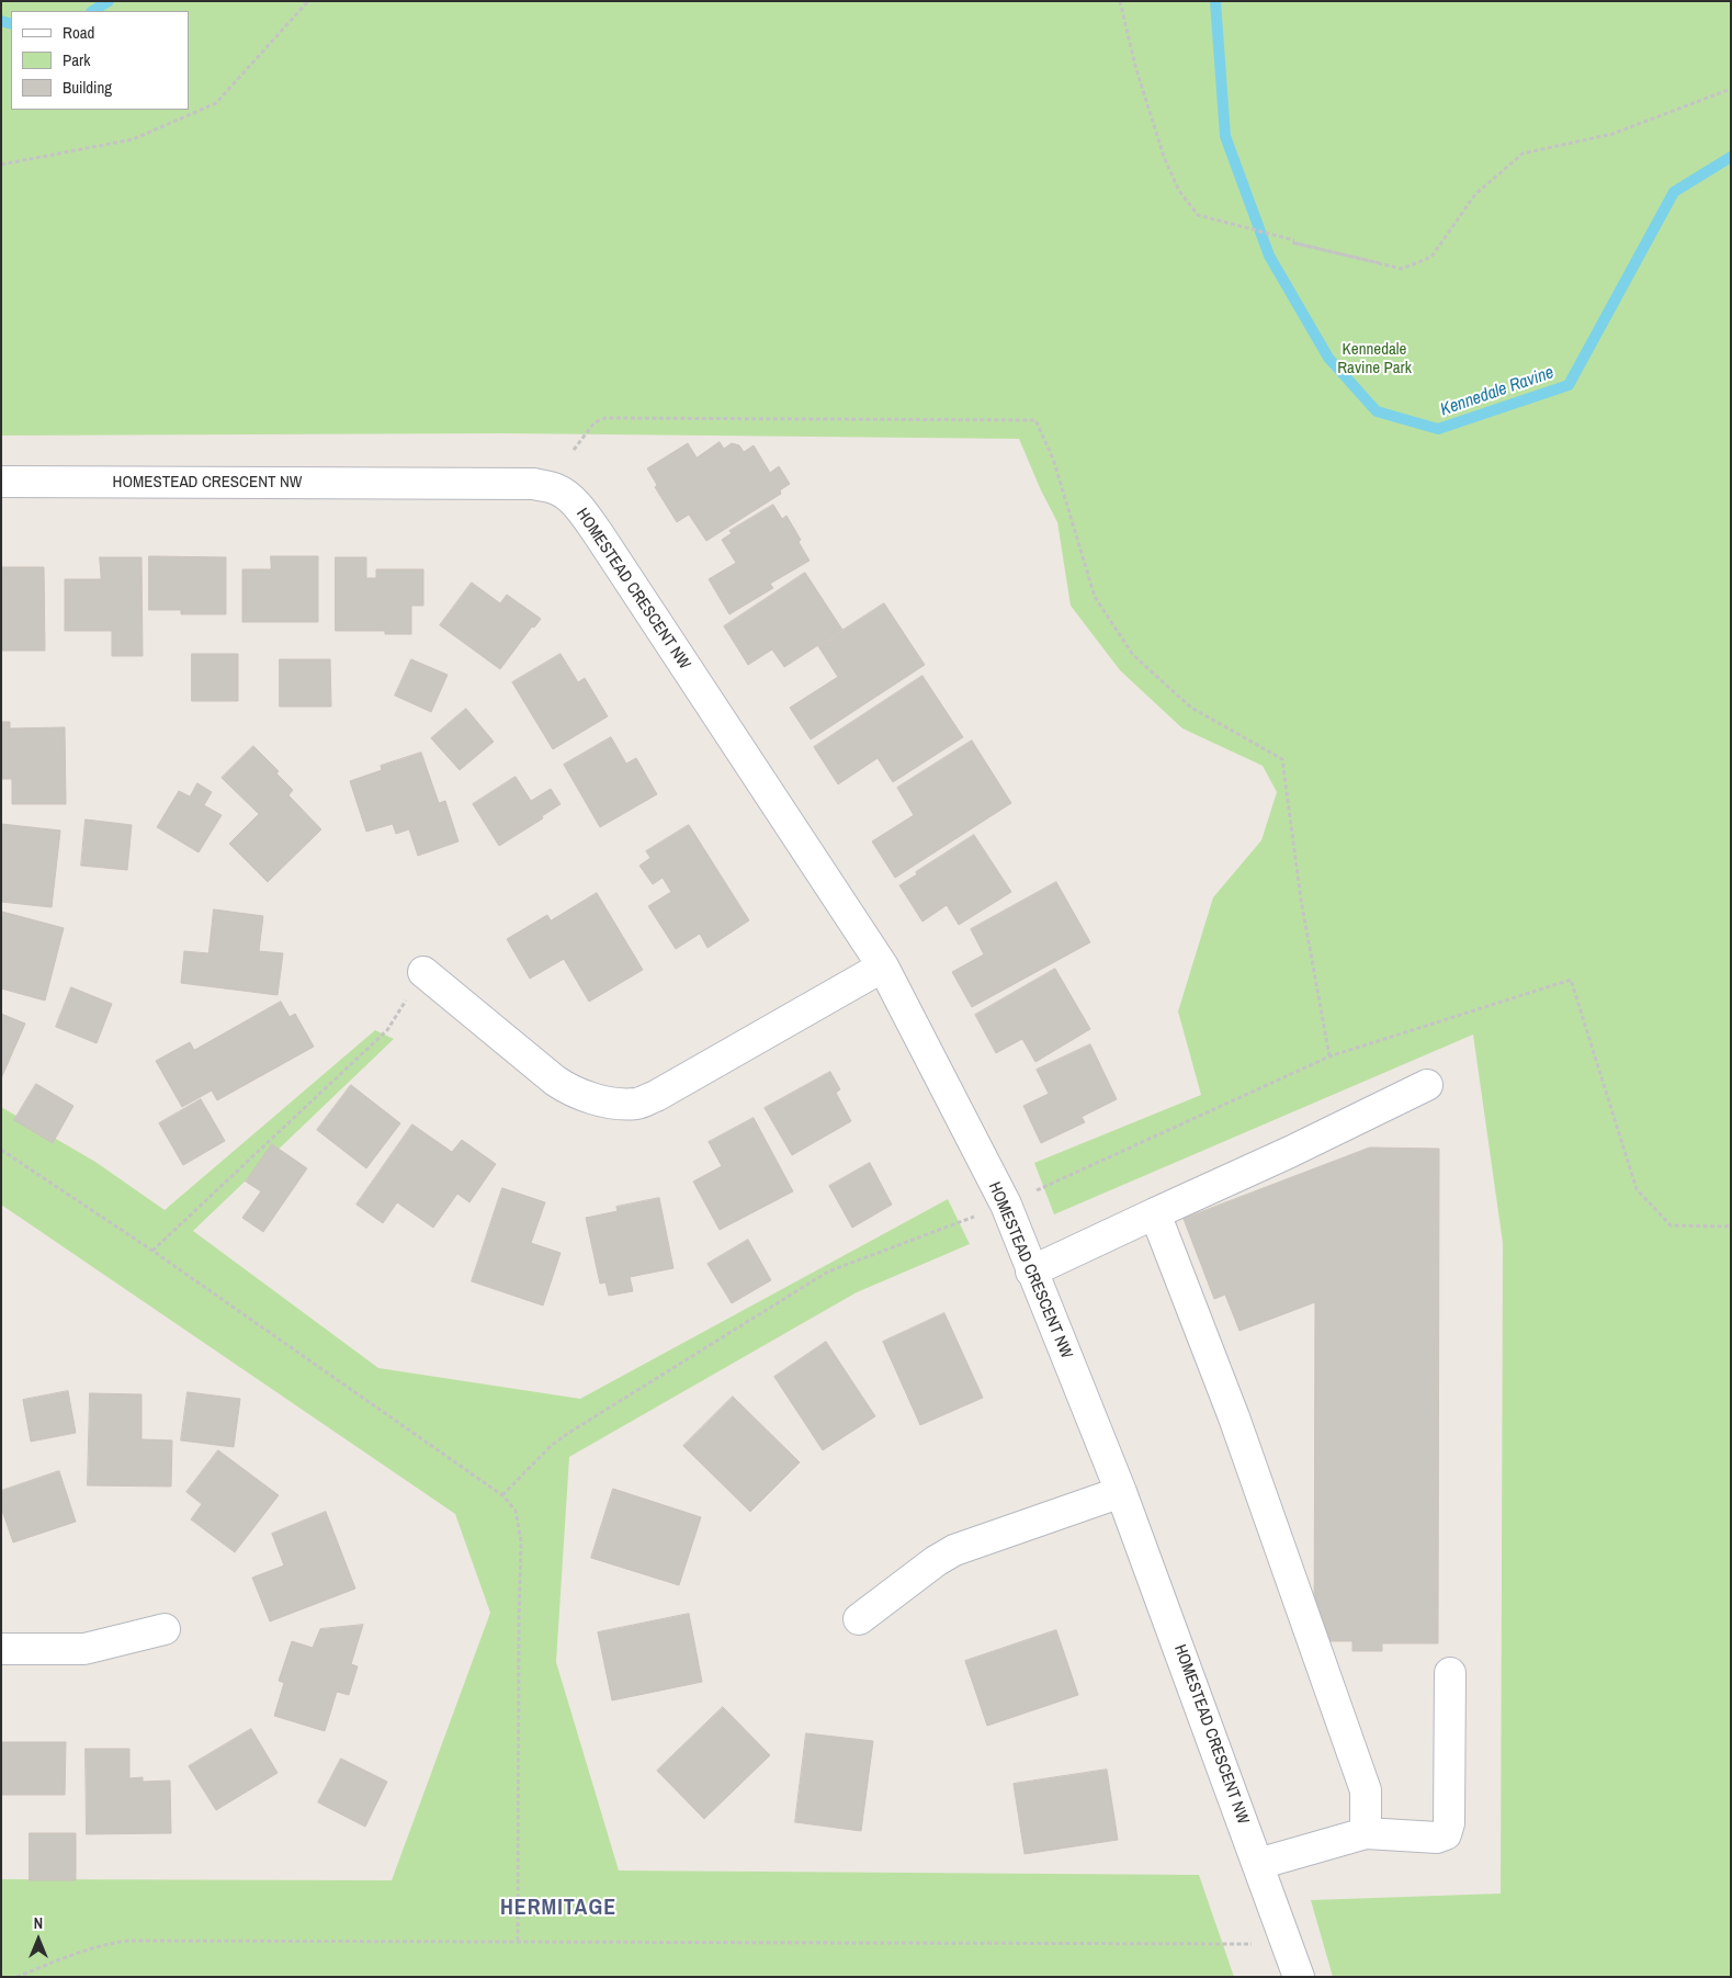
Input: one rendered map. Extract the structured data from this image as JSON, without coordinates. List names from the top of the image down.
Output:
{
  "streets": {
    "street": ["HOMESTEAD CRESCENT NW"]
  },
  "districts": ["HERMITAGE"],
  "water": ["Kennedale Ravine"],
  "parks": ["Kennedale Ravine Park"],
  "legend": ["Road", "Park", "Building"],
  "north": "top"
}
